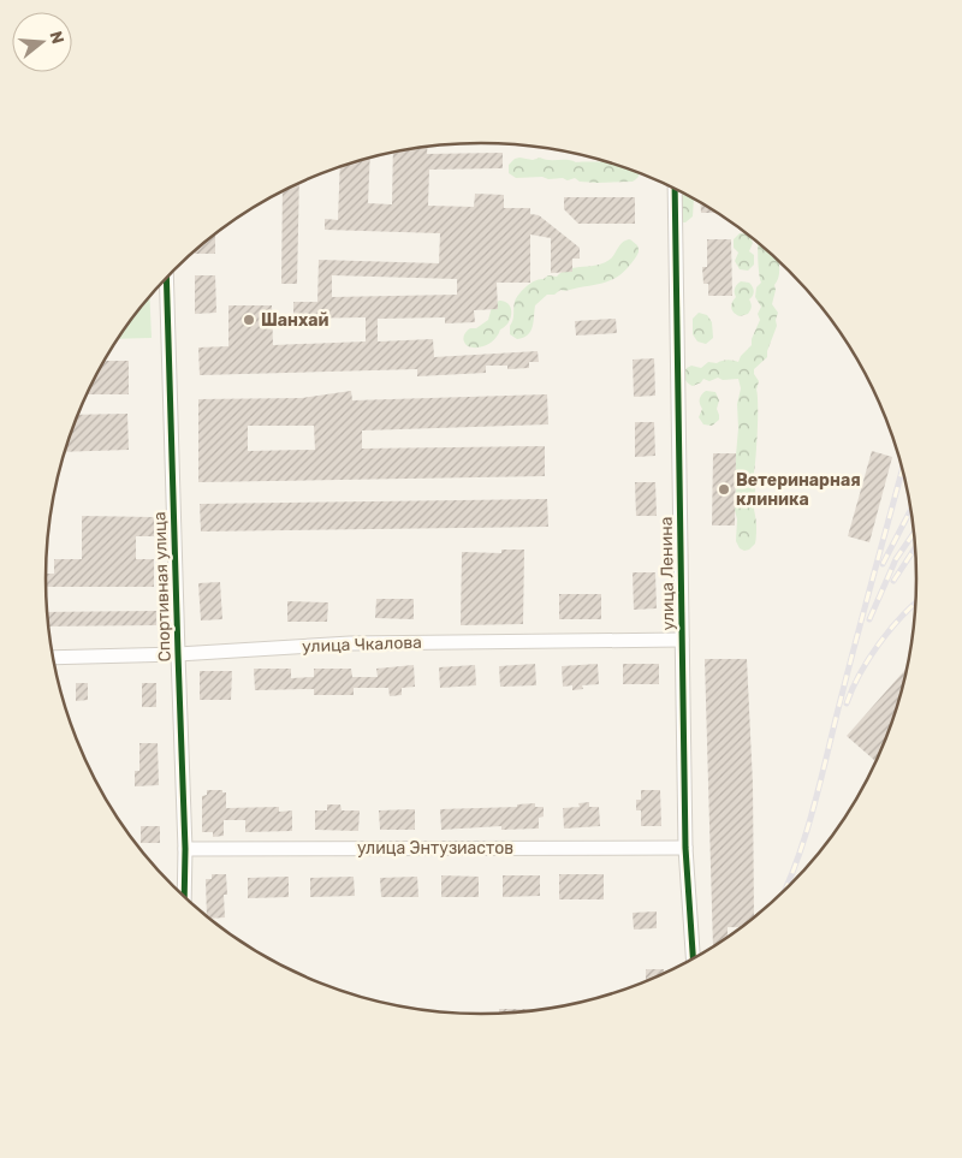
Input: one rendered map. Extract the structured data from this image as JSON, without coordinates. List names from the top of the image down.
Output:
{
  "streets": {
    "street": [
      "улица Ленина",
      "Спортивная улица",
      "улица Чкалова",
      "улица Энтузиастов"
    ]
  },
  "crossings": [
    ["улица Ленина", "улица Чкалова"],
    ["улица Ленина", "улица Энтузиастов"],
    ["Спортивная улица", "улица Чкалова"],
    ["Спортивная улица", "улица Энтузиастов"]
  ],
  "places": ["Шанхай", "Ветеринарная клиника"],
  "north": "right"
}
